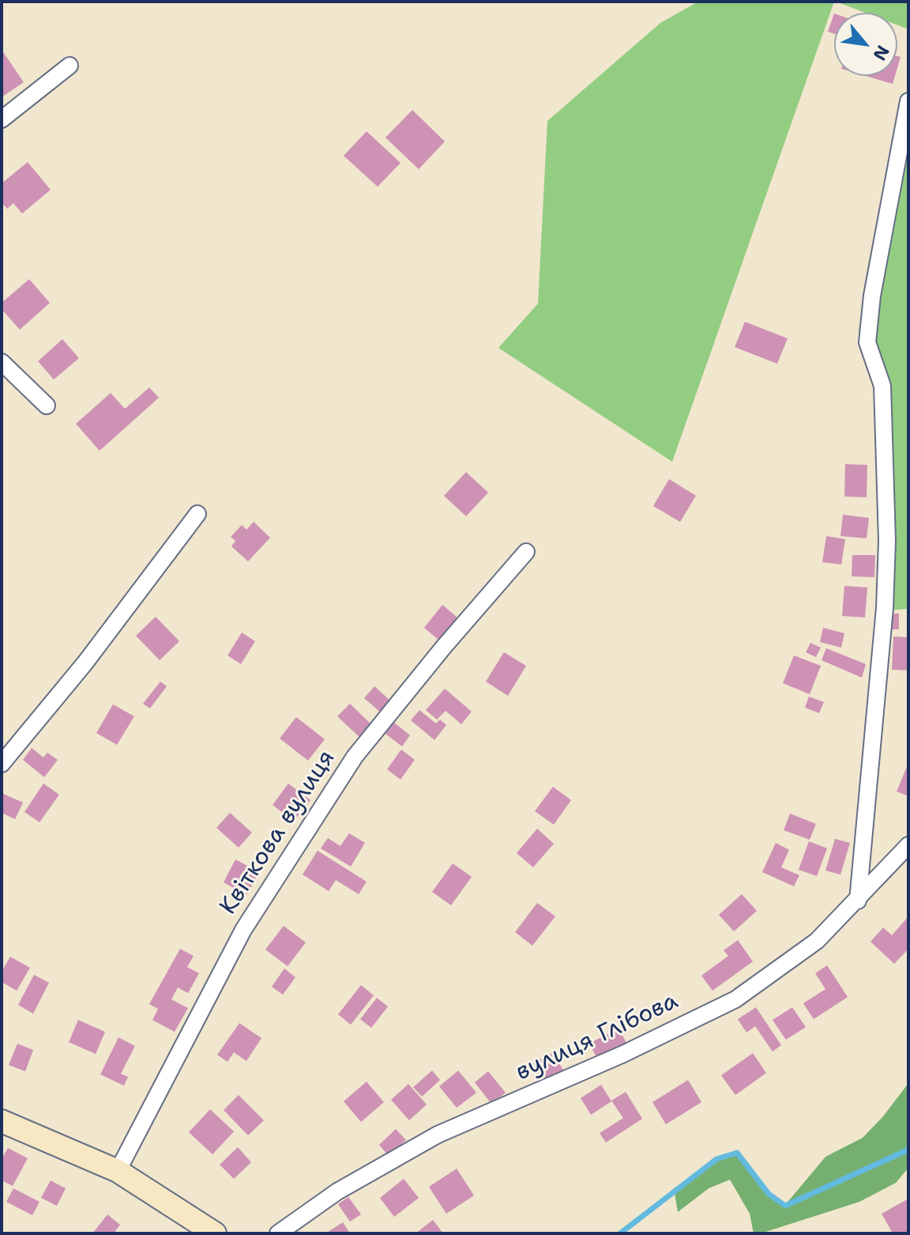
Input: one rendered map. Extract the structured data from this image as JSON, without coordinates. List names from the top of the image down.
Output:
{
  "streets": {
    "street": ["Квіткова вулиця", "вулиця Глібова"]
  },
  "north": "bottom right"
}
